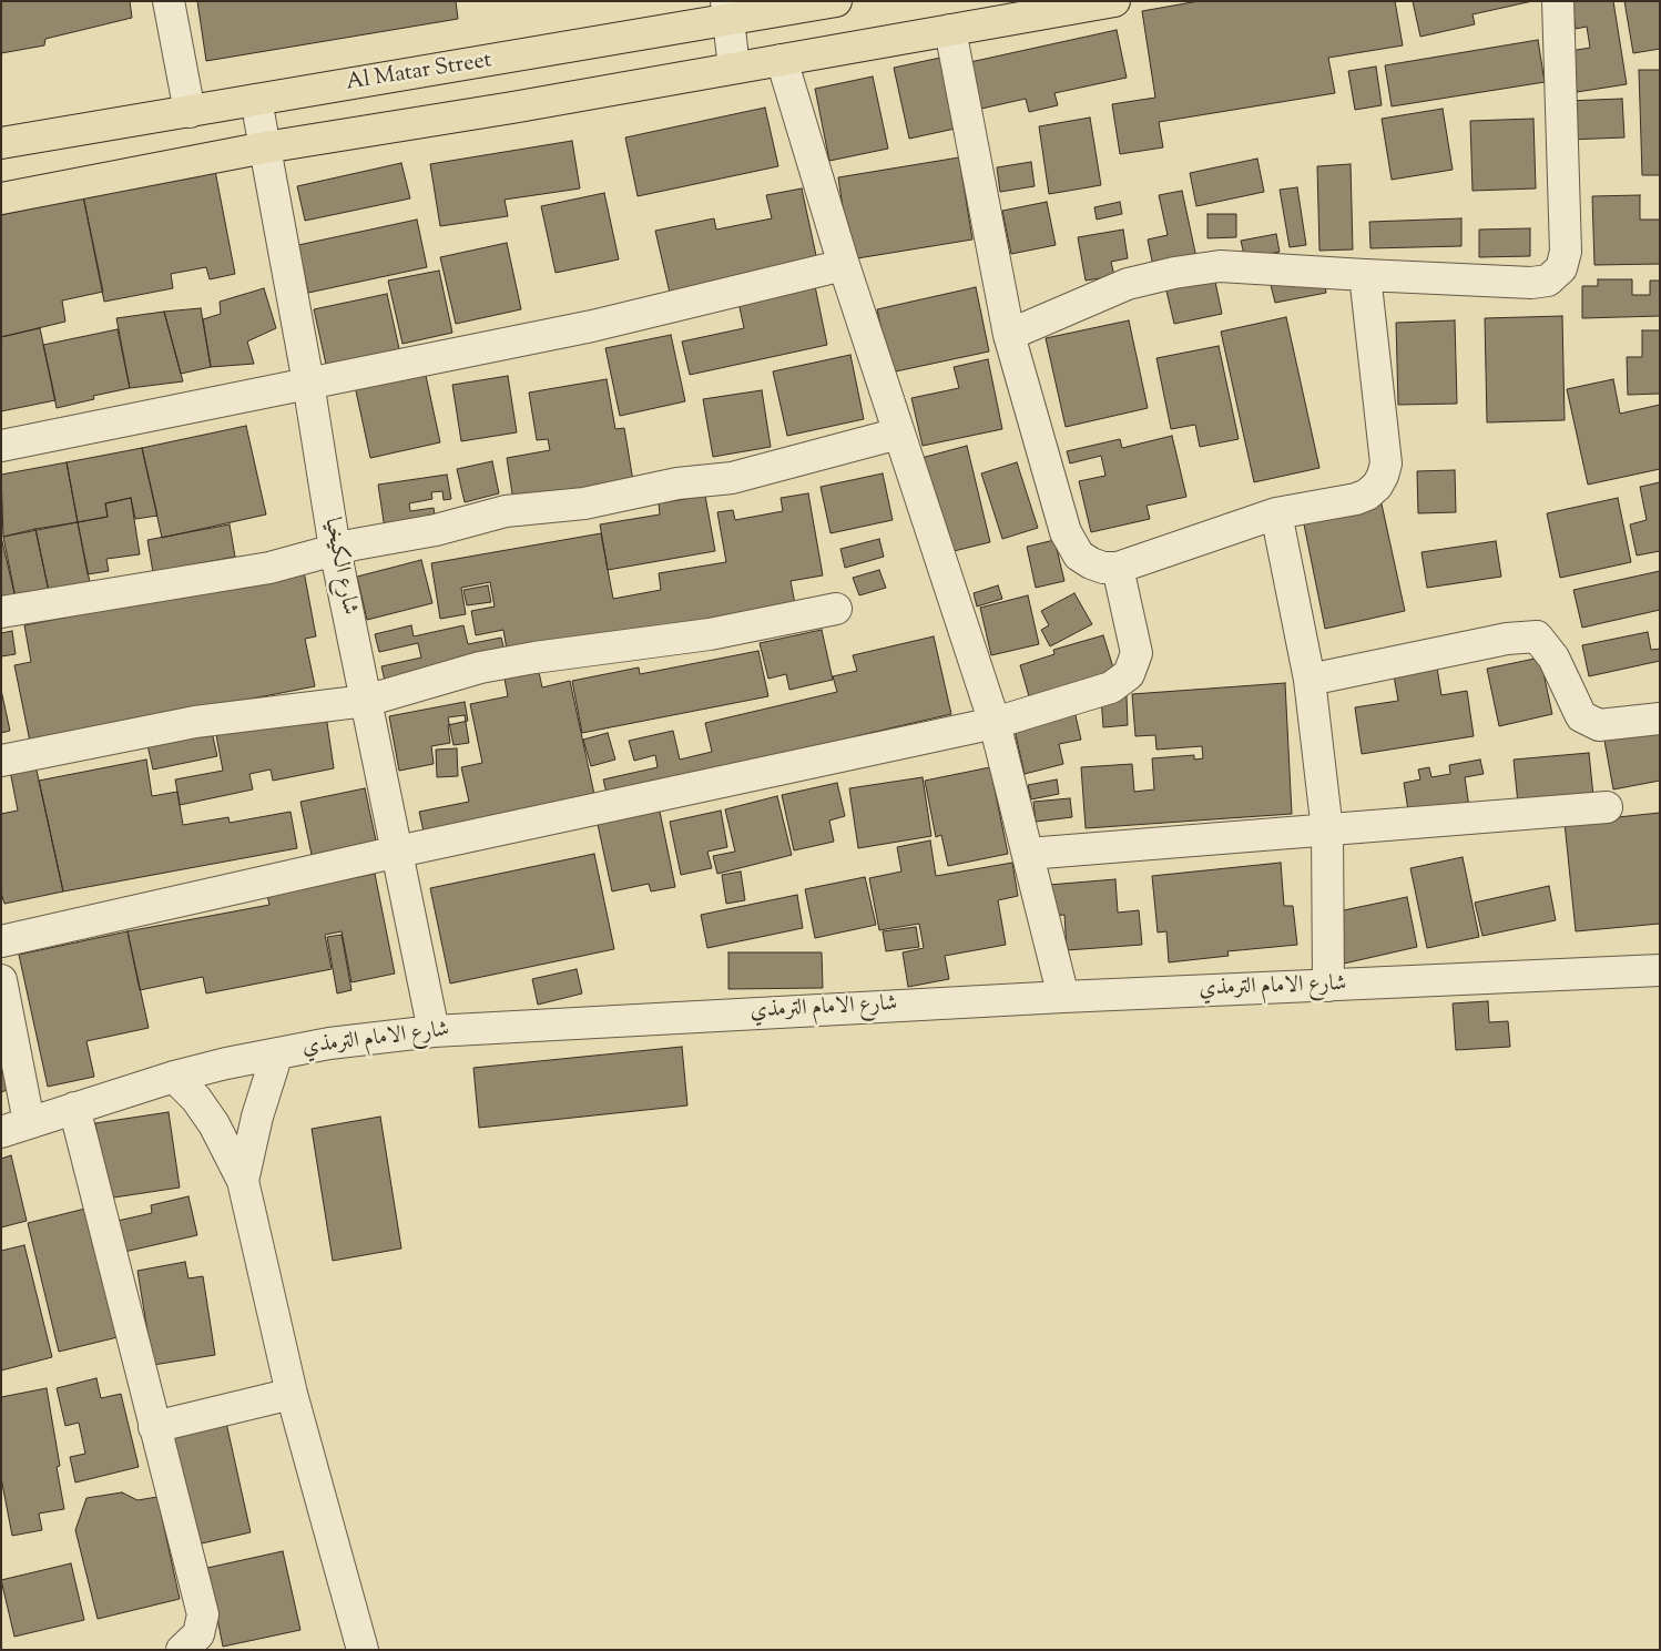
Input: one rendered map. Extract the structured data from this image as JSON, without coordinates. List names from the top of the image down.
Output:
{
  "streets": {
    "main road": ["Al Matar Street"],
    "street": ["شارع الكيخيا", "شارع الامام الترمذي"]
  },
  "crossings": [
    ["Al Matar Street", "شارع الكيخيا"],
    ["شارع الكيخيا", "شارع الامام الترمذي"]
  ]
}
